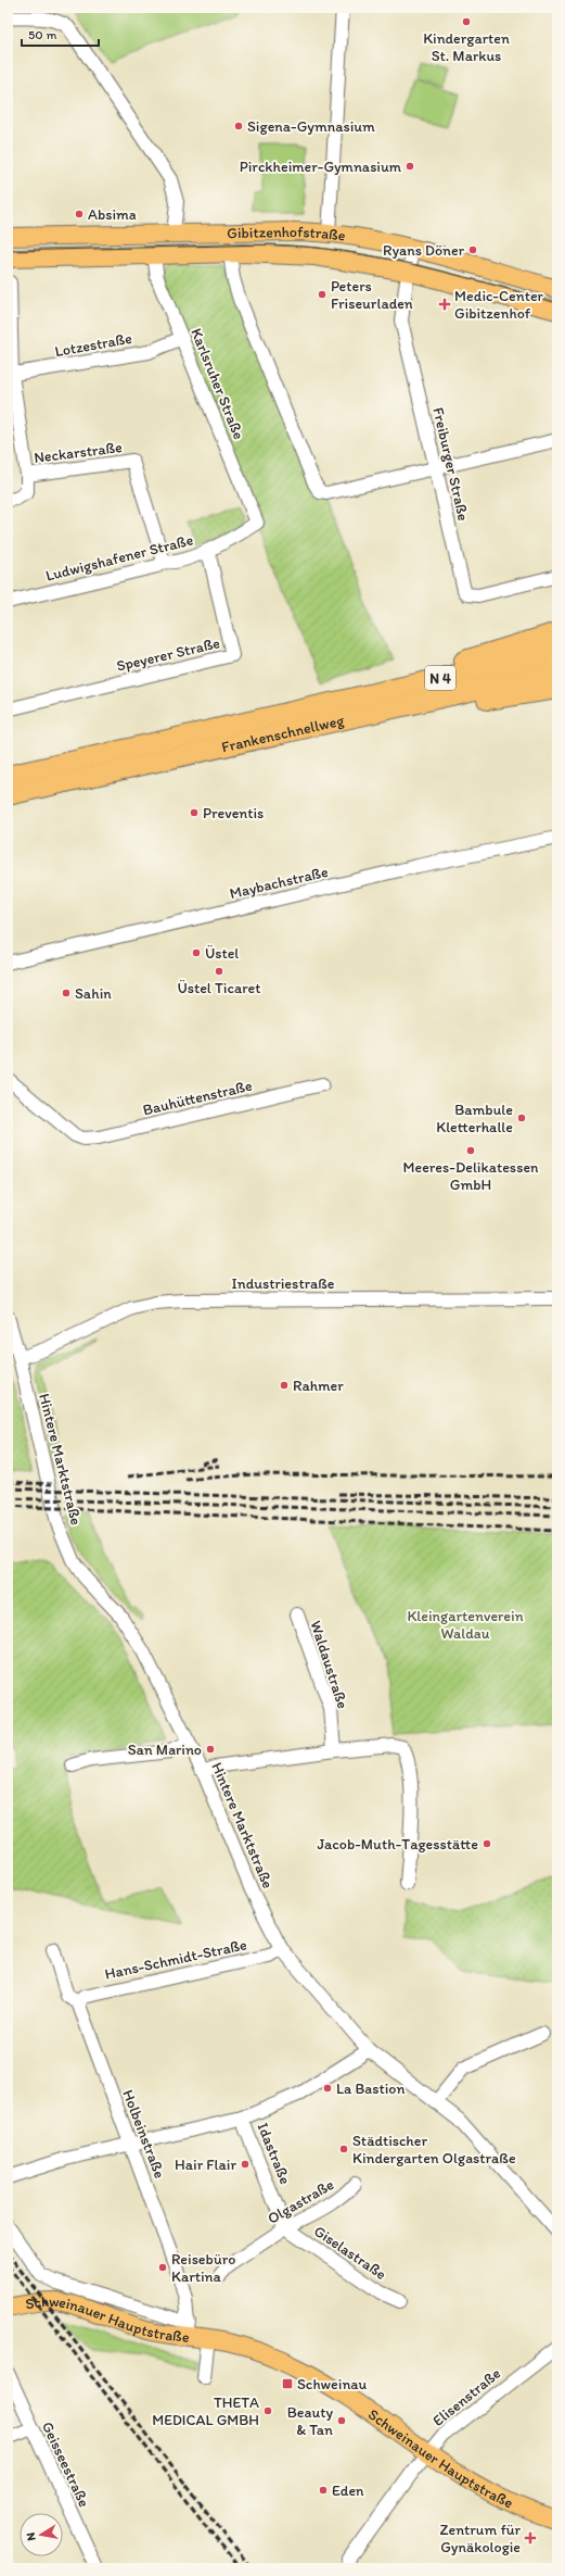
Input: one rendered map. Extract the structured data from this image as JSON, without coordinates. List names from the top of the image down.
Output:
{
  "streets": {
    "highway": ["N 4", "Frankenschnellweg"],
    "main road": ["Gibitzenhofstraße", "Schweinauer Hauptstraße"],
    "street": [
      "Lotzestraße",
      "Karlsruher Straße",
      "Neckarstraße",
      "Freiburger Straße",
      "Ludwigshafener Straße",
      "Speyerer Straße",
      "Maybachstraße",
      "Bauhüttenstraße",
      "Industriestraße",
      "Hintere Marktstraße",
      "Waldaustraße",
      "Hans-Schmidt-Straße",
      "Holbeinstraße",
      "Idastraße",
      "Olgastraße",
      "Giselastraße",
      "Elisenstraße",
      "Geisseestraße"
    ]
  },
  "crossings": [
    ["Gibitzenhofstraße", "Karlsruher Straße"],
    ["Gibitzenhofstraße", "Freiburger Straße"],
    ["Lotzestraße", "Karlsruher Straße"],
    ["Karlsruher Straße", "Ludwigshafener Straße"],
    ["Neckarstraße", "Ludwigshafener Straße"],
    ["Ludwigshafener Straße", "Speyerer Straße"],
    ["Industriestraße", "Hintere Marktstraße"],
    ["Hintere Marktstraße", "Hans-Schmidt-Straße"],
    ["Hans-Schmidt-Straße", "Holbeinstraße"],
    ["Holbeinstraße", "Schweinauer Hauptstraße"],
    ["Idastraße", "Olgastraße"],
    ["Idastraße", "Giselastraße"],
    ["Olgastraße", "Giselastraße"],
    ["Schweinauer Hauptstraße", "Elisenstraße"]
  ],
  "parks": ["Kleingartenverein Waldau"],
  "places": {
    "other": [
      "Kindergarten St. Markus",
      "Sigena-Gymnasium",
      "Pirckheimer-Gymnasium",
      "Absima",
      "Ryans Döner",
      "Peters Friseurladen",
      "Preventis",
      "Üstel",
      "Üstel Ticaret",
      "Sahin",
      "Bambule Kletterhalle",
      "Meeres-Delikatessen GmbH",
      "Rahmer",
      "San Marino",
      "Jacob-Muth-Tagesstätte",
      "La Bastion",
      "Städtischer Kindergarten Olgastraße",
      "Hair Flair",
      "Reisebüro Kartina",
      "THETA MEDICAL GMBH",
      "Beauty & Tan",
      "Eden"
    ],
    "health": ["Medic-Center Gibitzenhof", "Zentrum für Gynäkologie"],
    "transit": ["Schweinau"]
  },
  "scale_bar": "50 m",
  "north": "left"
}
